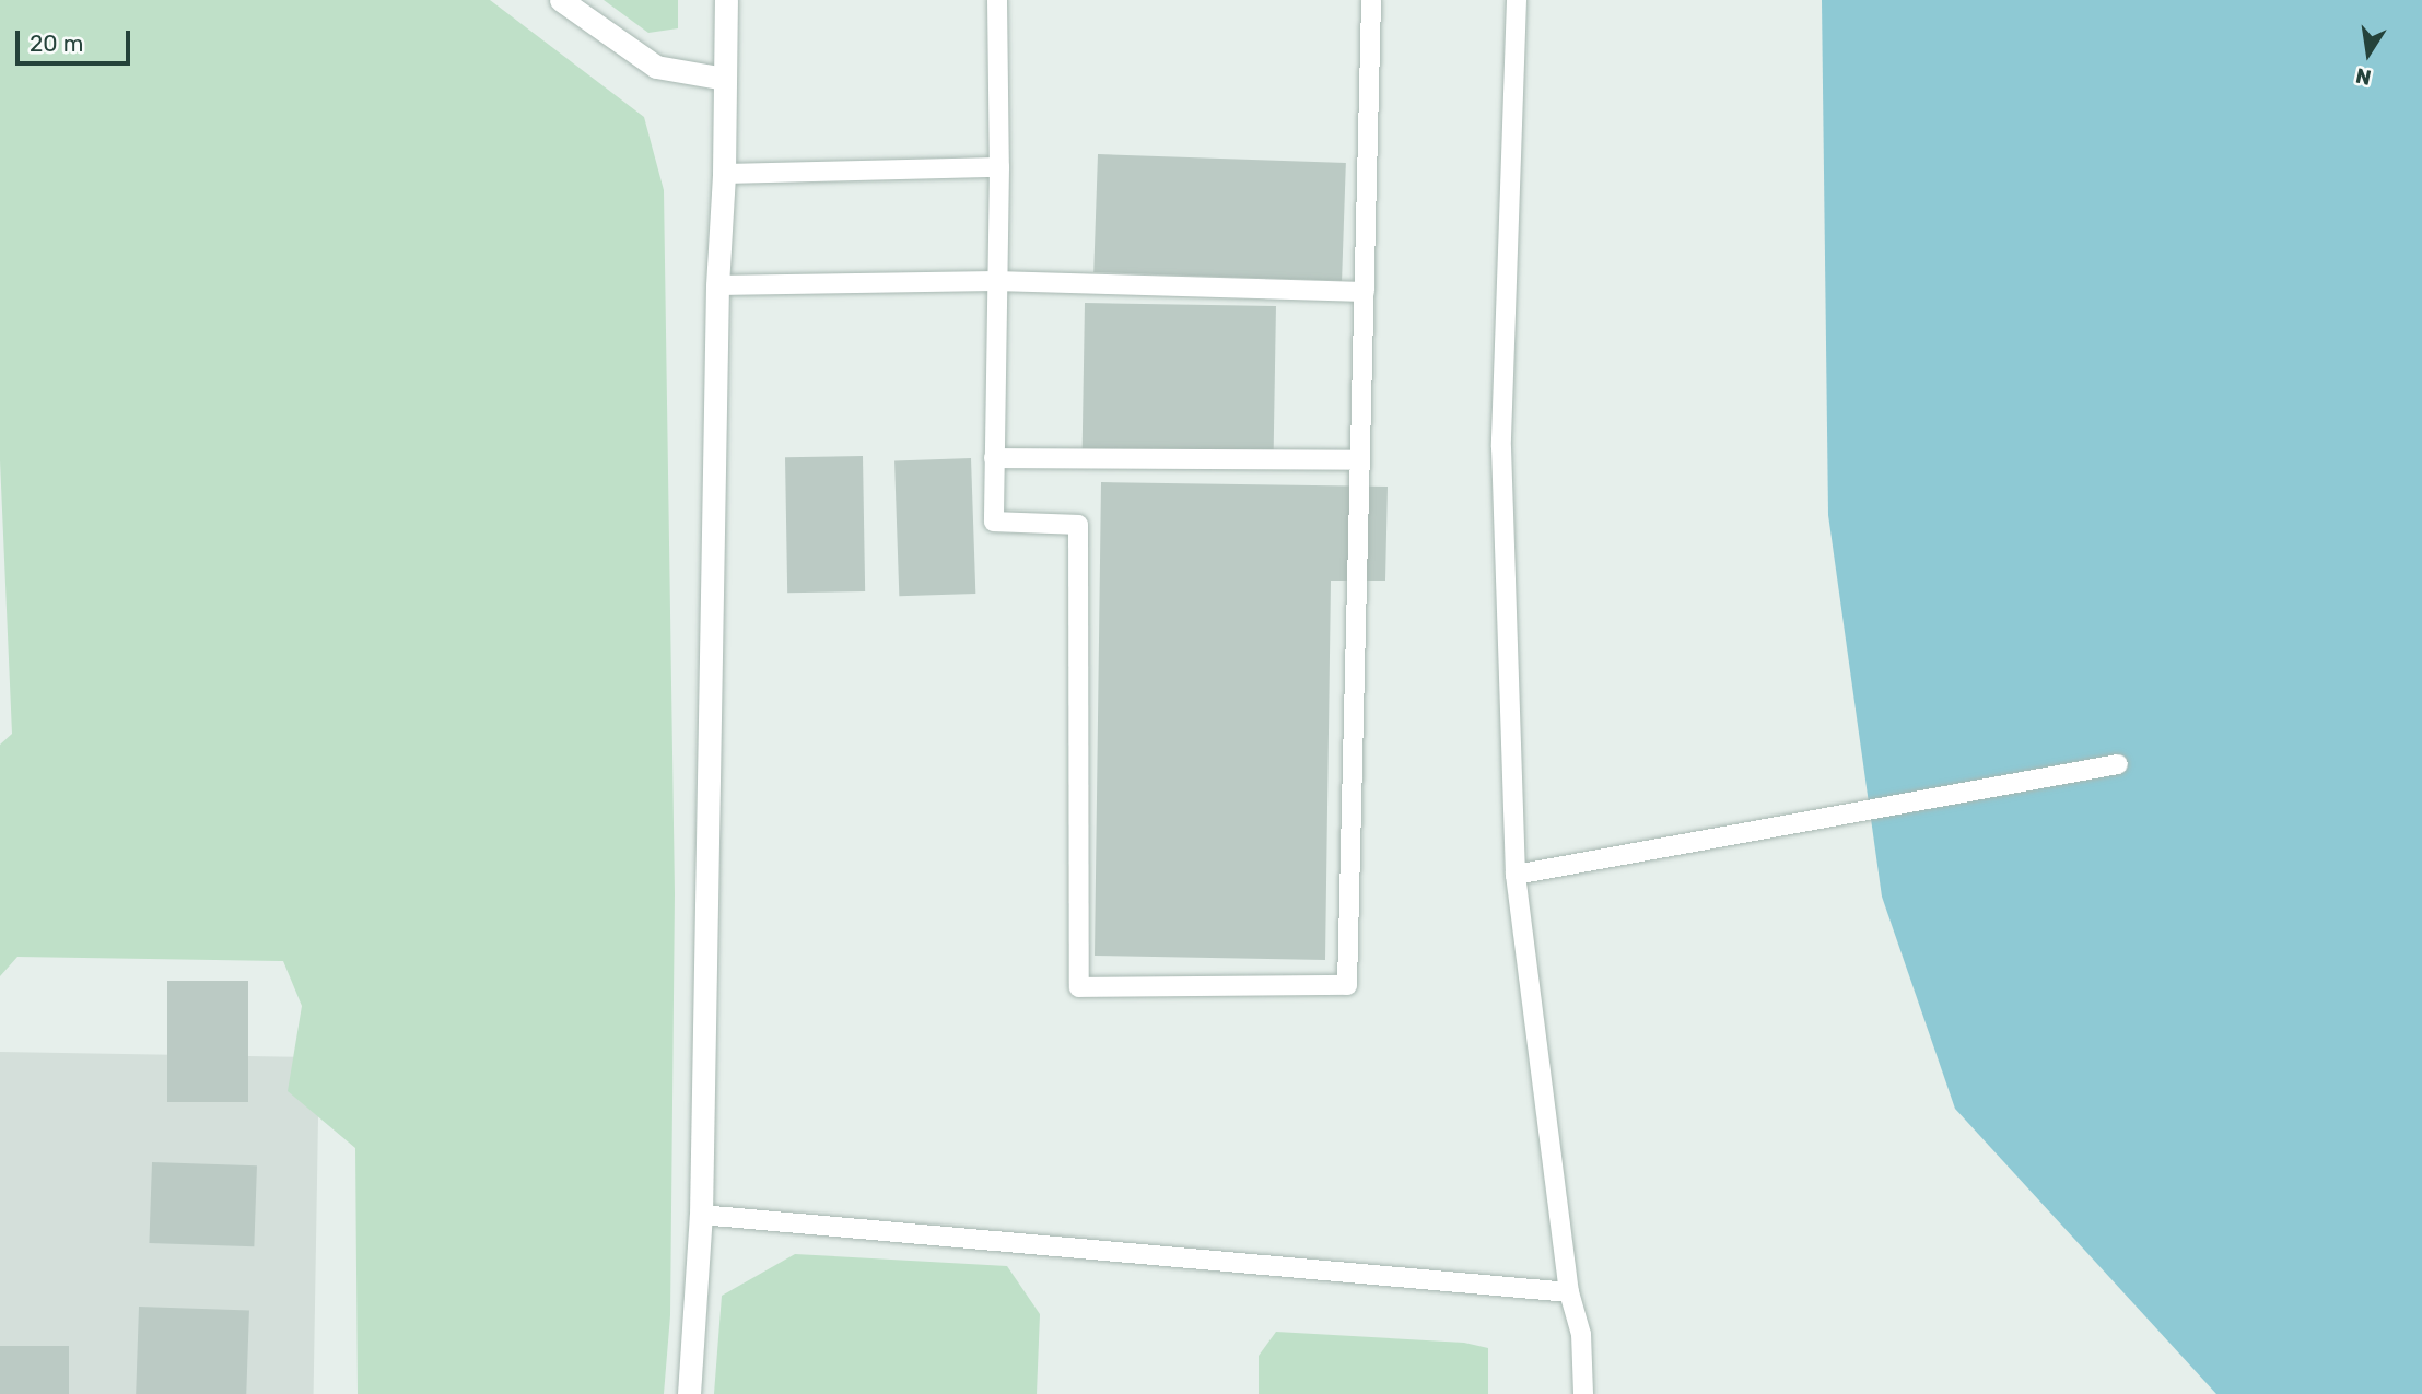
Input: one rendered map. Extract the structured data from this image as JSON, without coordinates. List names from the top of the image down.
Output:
{
  "scale_bar": "20 m",
  "north": "bottom"
}
